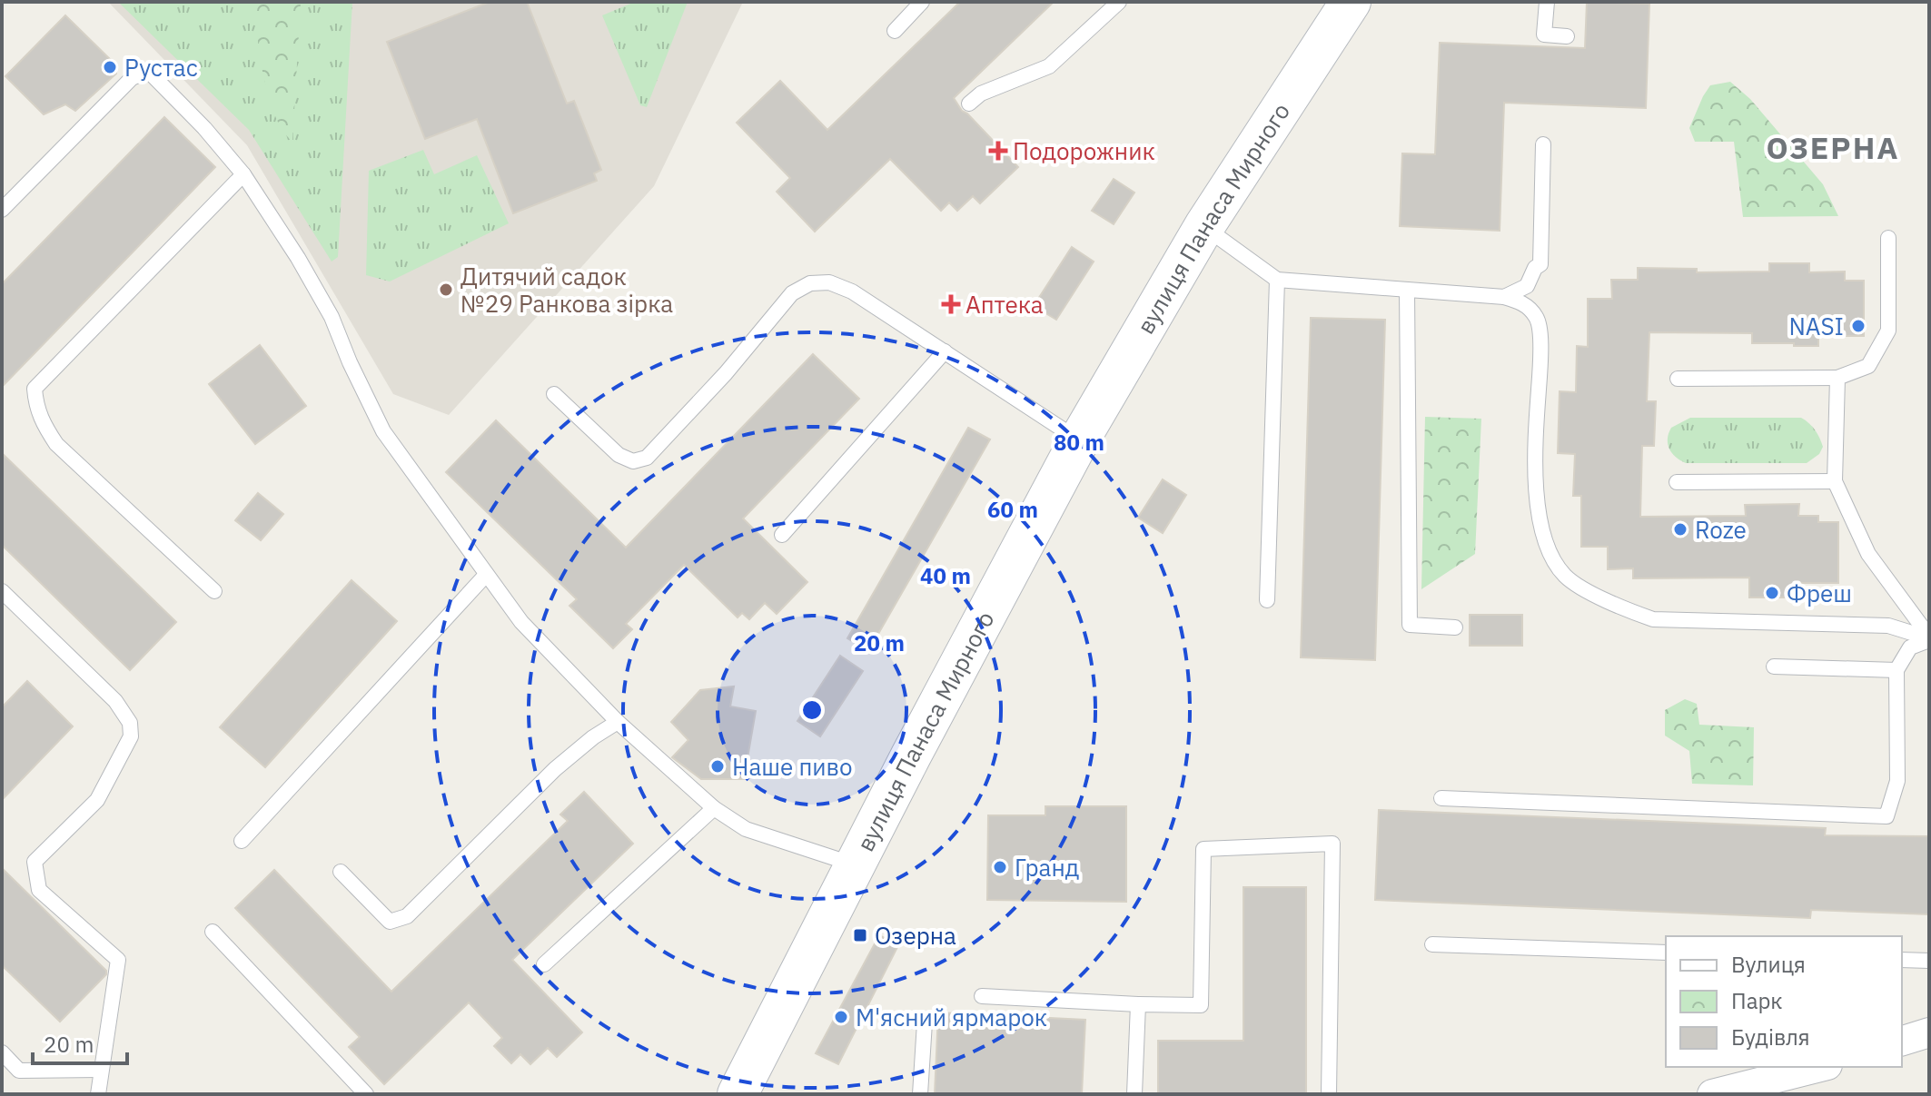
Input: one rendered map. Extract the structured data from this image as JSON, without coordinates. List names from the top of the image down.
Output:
{
  "streets": {
    "main road": ["вулиця Панаса Мирного"]
  },
  "districts": ["ОЗЕРНА"],
  "places": {
    "other": [
      "Рустас",
      "Дитячий садок №29 Ранкова зірка",
      "NASI",
      "Roze",
      "Фреш",
      "Наше пиво",
      "Гранд",
      "М'ясний ярмарок"
    ],
    "health": ["Подорожник", "Аптека"],
    "transit": ["Озерна"]
  },
  "legend": ["Вулиця", "Парк", "Будівля"],
  "scale_bar": "20 m",
  "rings": [
    "80 m",
    "60 m",
    "40 m",
    "20 m"
  ]
}
